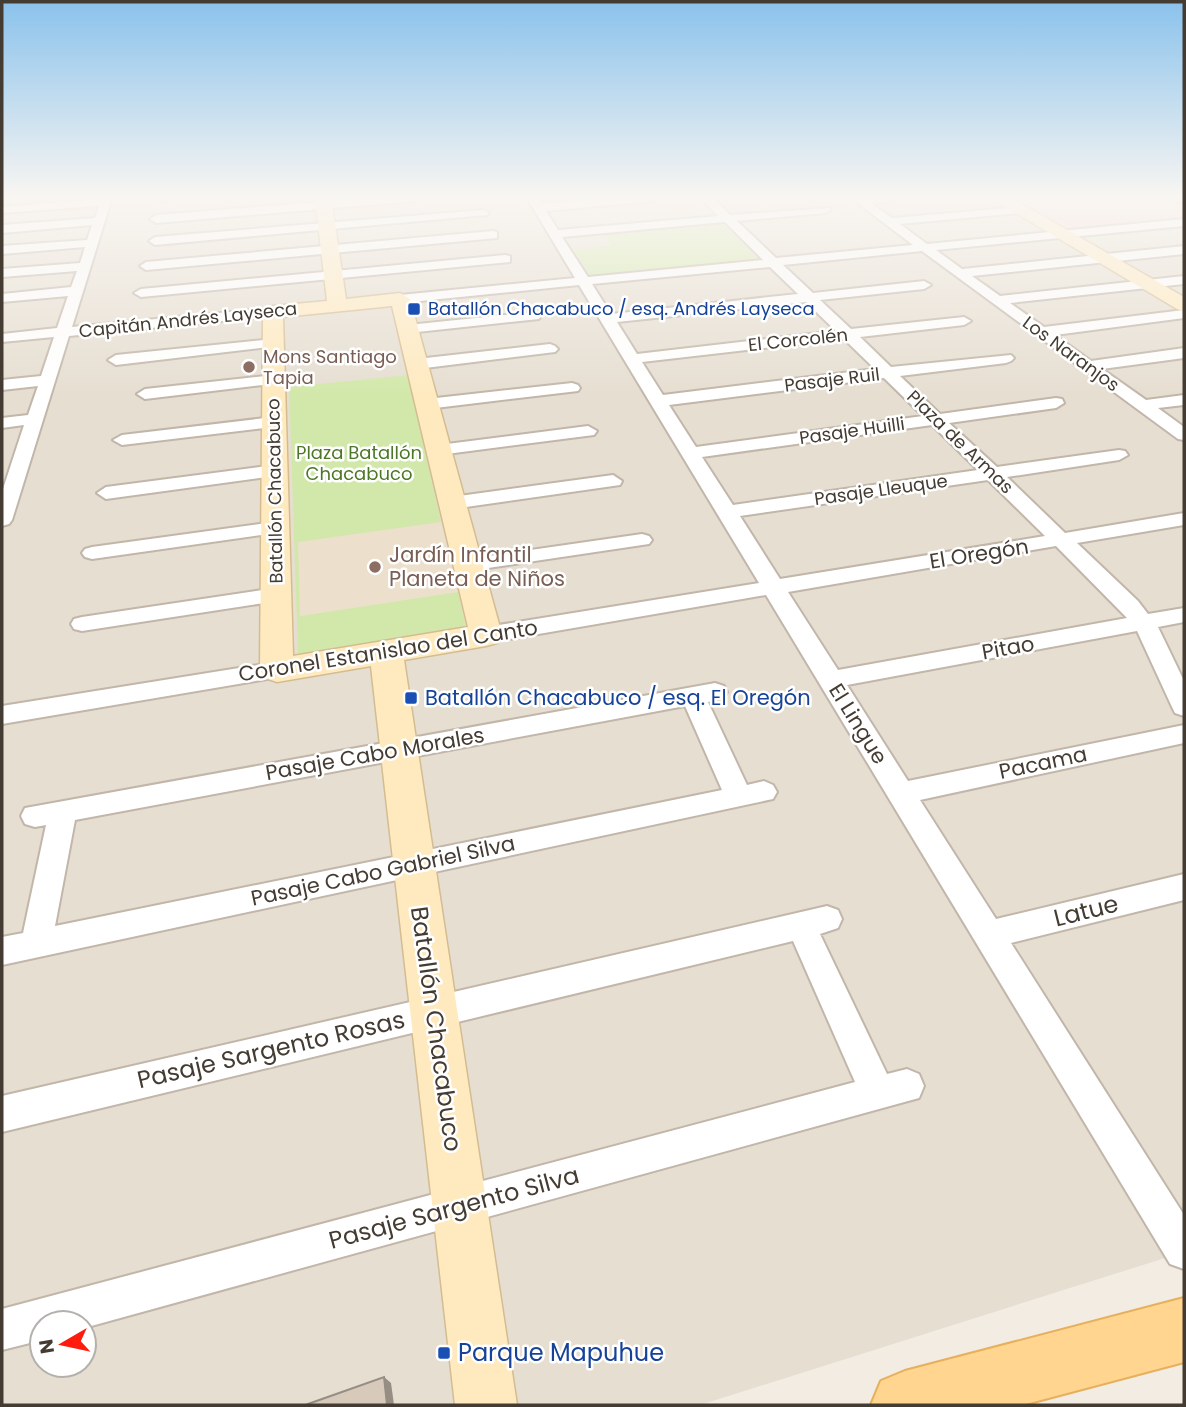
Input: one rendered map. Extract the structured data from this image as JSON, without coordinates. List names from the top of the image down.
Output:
{
  "streets": {
    "street": [
      "Capitán Andrés Layseca",
      "El Corcolén",
      "Los Naranjos",
      "Pasaje Ruil",
      "Pasaje Huilli",
      "Plaza de Armas",
      "Pasaje Lleuque",
      "Batallón Chacabuco",
      "El Oregón",
      "Pitao",
      "Coronel Estanislao del Canto",
      "El Lingue",
      "Pasaje Cabo Morales",
      "Pacama",
      "Pasaje Cabo Gabriel Silva",
      "Latue",
      "Pasaje Sargento Rosas",
      "Pasaje Sargento Silva"
    ]
  },
  "crossings": [
    ["Capitán Andrés Layseca", "Batallón Chacabuco"],
    ["Capitán Andrés Layseca", "El Lingue"],
    ["El Corcolén", "Plaza de Armas"],
    ["El Corcolén", "El Lingue"],
    ["Pasaje Ruil", "Plaza de Armas"],
    ["Pasaje Ruil", "El Lingue"],
    ["Pasaje Huilli", "Plaza de Armas"],
    ["Pasaje Huilli", "El Lingue"],
    ["Plaza de Armas", "Pasaje Lleuque"],
    ["Plaza de Armas", "El Oregón"],
    ["Plaza de Armas", "Pitao"],
    ["Pasaje Lleuque", "El Lingue"],
    ["Batallón Chacabuco", "Coronel Estanislao del Canto"],
    ["Batallón Chacabuco", "Pasaje Cabo Morales"],
    ["Batallón Chacabuco", "Pasaje Cabo Gabriel Silva"],
    ["Batallón Chacabuco", "Pasaje Sargento Rosas"],
    ["Batallón Chacabuco", "Pasaje Sargento Silva"],
    ["El Oregón", "Coronel Estanislao del Canto"],
    ["El Oregón", "El Lingue"],
    ["Pitao", "El Lingue"],
    ["Coronel Estanislao del Canto", "El Lingue"],
    ["El Lingue", "Pacama"],
    ["El Lingue", "Latue"],
    ["Pasaje Cabo Morales", "Pasaje Cabo Gabriel Silva"],
    ["Pasaje Sargento Rosas", "Pasaje Sargento Silva"]
  ],
  "parks": ["Plaza Batallón Chacabuco"],
  "places": {
    "transit": ["Batallón Chacabuco / esq. Andrés Layseca", "Batallón Chacabuco / esq. El Oregón", "Parque Mapuhue"],
    "other": ["Mons Santiago Tapia", "Jardín Infantil Planeta de Niños"]
  },
  "north": "left"
}
